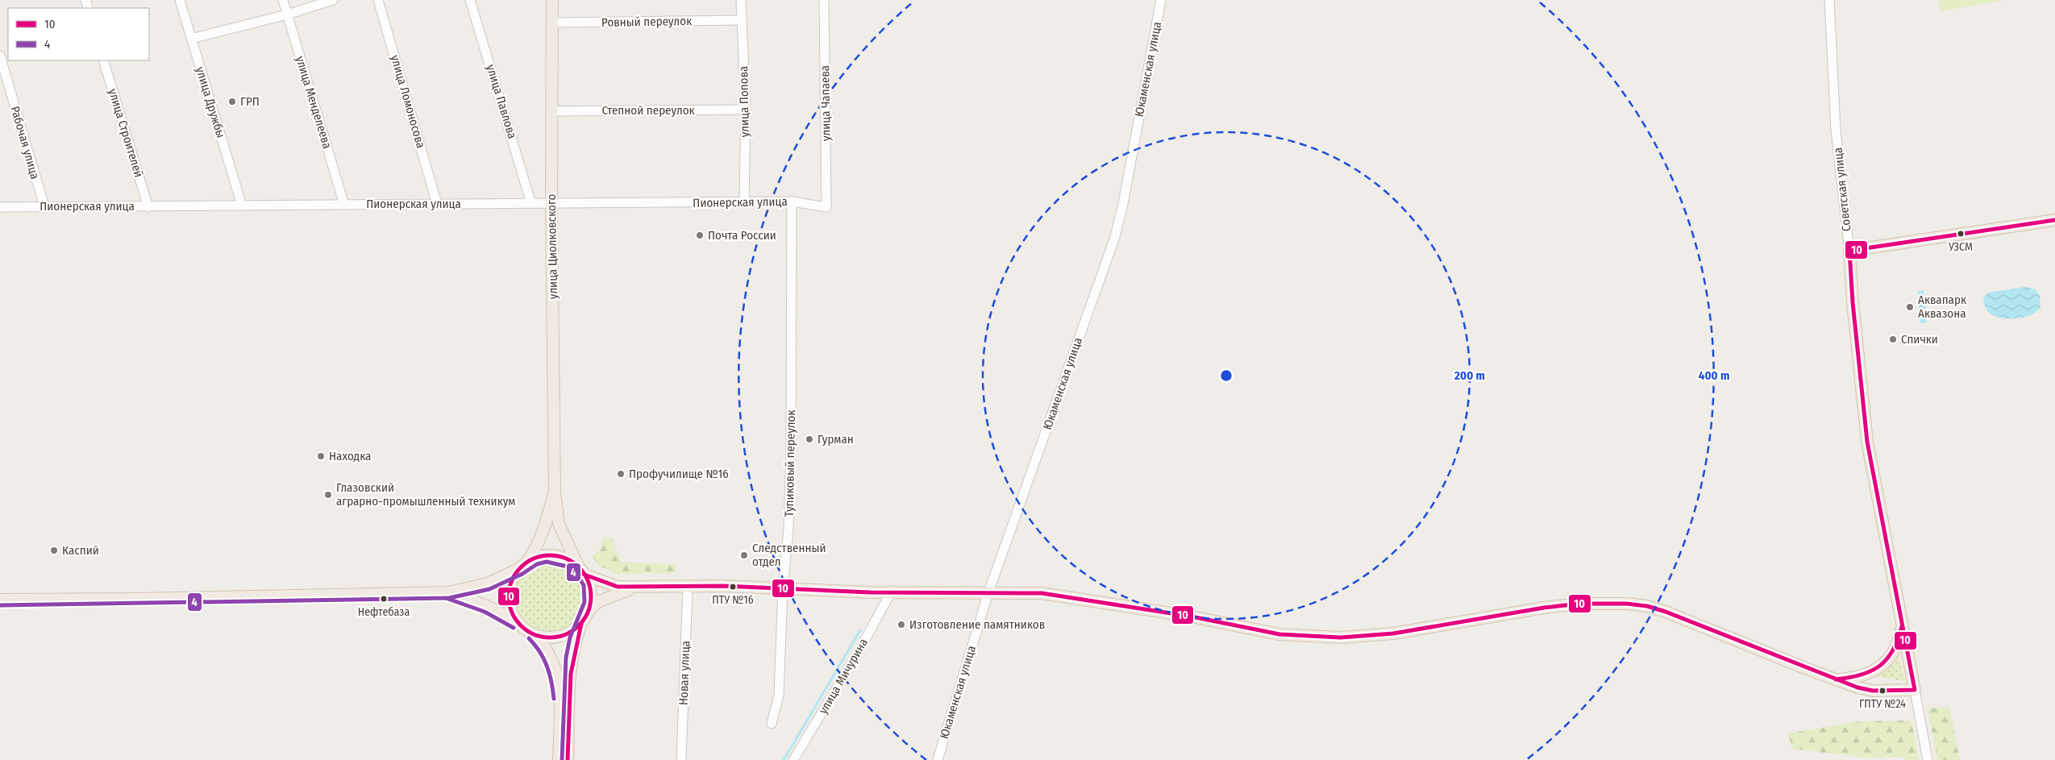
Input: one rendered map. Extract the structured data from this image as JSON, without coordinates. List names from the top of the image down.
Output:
{
  "streets": {
    "main road": ["Советская улица", "улица Циолковского"],
    "street": [
      "Ровный переулок",
      "Юкаменская улица",
      "улица Ломоносова",
      "улица Павлова",
      "улица Попова",
      "улица Дружбы",
      "улица Менделеева",
      "улица Чапаева",
      "Степной переулок",
      "улица Строителей",
      "Рабочая улица",
      "Пионерская улица",
      "Тупиковый переулок",
      "Новая улица",
      "улица Мичурина"
    ]
  },
  "crossings": [
    ["Ровный переулок", "улица Попова"],
    ["Ровный переулок", "улица Циолковского"],
    ["улица Ломоносова", "Пионерская улица"],
    ["улица Павлова", "Пионерская улица"],
    ["улица Попова", "Степной переулок"],
    ["улица Попова", "Пионерская улица"],
    ["улица Дружбы", "Пионерская улица"],
    ["улица Менделеева", "Пионерская улица"],
    ["улица Чапаева", "Пионерская улица"],
    ["Степной переулок", "улица Циолковского"],
    ["улица Строителей", "Пионерская улица"],
    ["Рабочая улица", "Пионерская улица"],
    ["Пионерская улица", "улица Циолковского"],
    ["Пионерская улица", "Тупиковый переулок"]
  ],
  "places": [
    "ГРП",
    "УЗСМ",
    "Почта России",
    "Аквапарк Аквазона",
    "Спички",
    "Гурман",
    "Находка",
    "Профучилище №16",
    "Глазовский аграрно-промышленный техникум",
    "Каспий",
    "Следственный отдел",
    "ПТУ №16",
    "Нефтебаза",
    "Изготовление памятников",
    "ГПТУ №24"
  ],
  "lines": ["transit line 10", "transit line 4"],
  "legend": ["10", "4"],
  "rings": ["200 m", "400 m"]
}
